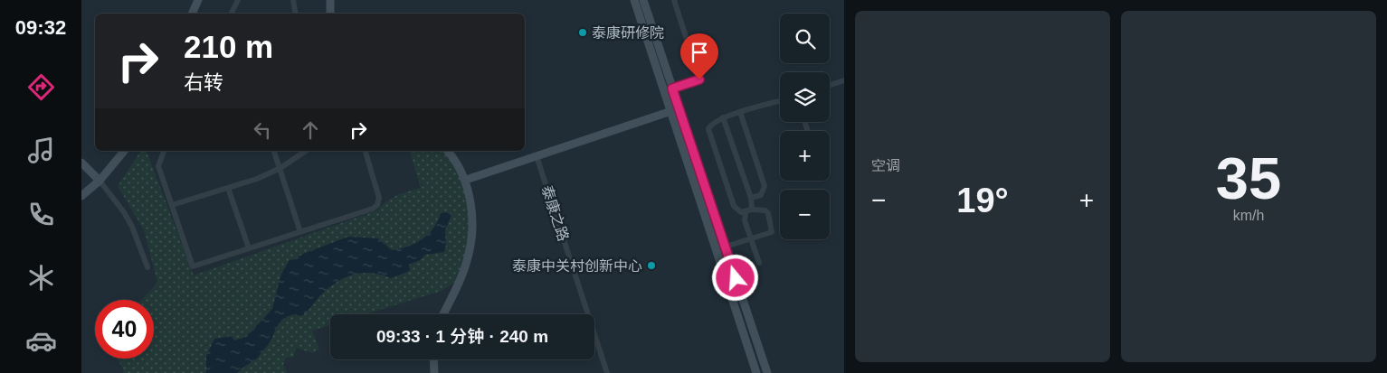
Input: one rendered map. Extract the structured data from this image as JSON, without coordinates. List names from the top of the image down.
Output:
{
  "streets": {
    "street": ["泰康之路"]
  },
  "places": ["泰康研修院", "泰康中关村创新中心"],
  "page": {
    "tabs": "09:32",
    "tile": [
      "空调",
      ["35", "km/h"]
    ],
    "map_buttons": ["+", "−"],
    "turn": ["210 m", "右转"],
    "heat": ["−", "19°", "+"],
    "limit": "40",
    "trip": "09:33 · 1 分钟 · 240 m"
  }
}
